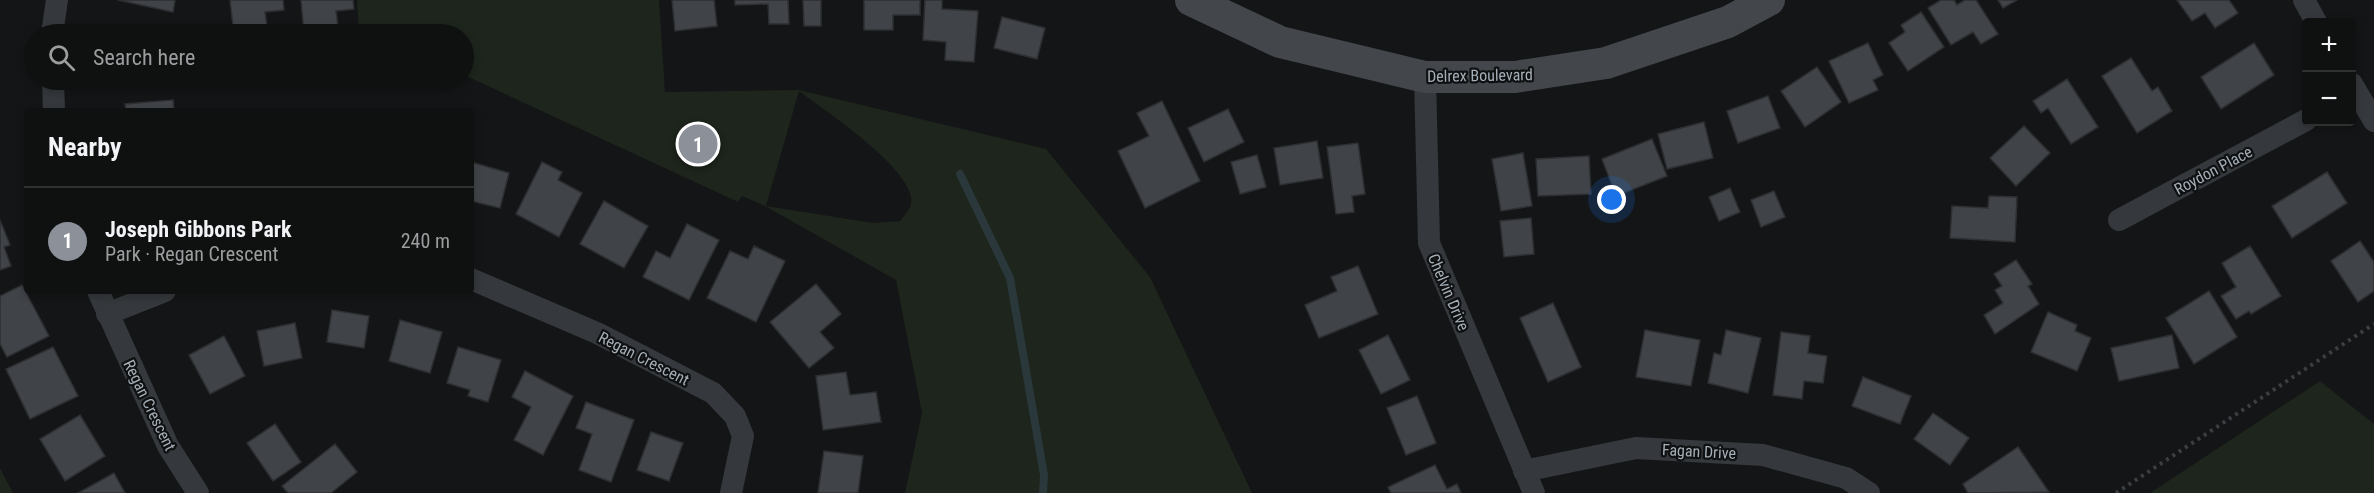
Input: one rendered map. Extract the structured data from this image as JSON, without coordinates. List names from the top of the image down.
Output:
{
  "streets": {
    "street": [
      "Delrex Boulevard",
      "Roydon Place",
      "Chelvin Drive",
      "Regan Crescent",
      "Fagan Drive"
    ]
  },
  "crossings": [
    ["Delrex Boulevard", "Chelvin Drive"],
    ["Chelvin Drive", "Fagan Drive"]
  ],
  "page": {
    "map_buttons": ["+", "−"],
    "search": "Search here",
    "heading": "Nearby",
    "pins": "1",
    "list": [
      {
        "mark": "1",
        "name": "Joseph Gibbons Park",
        "note": "Park · Regan Crescent",
        "value": "240 m"
      }
    ]
  }
}
